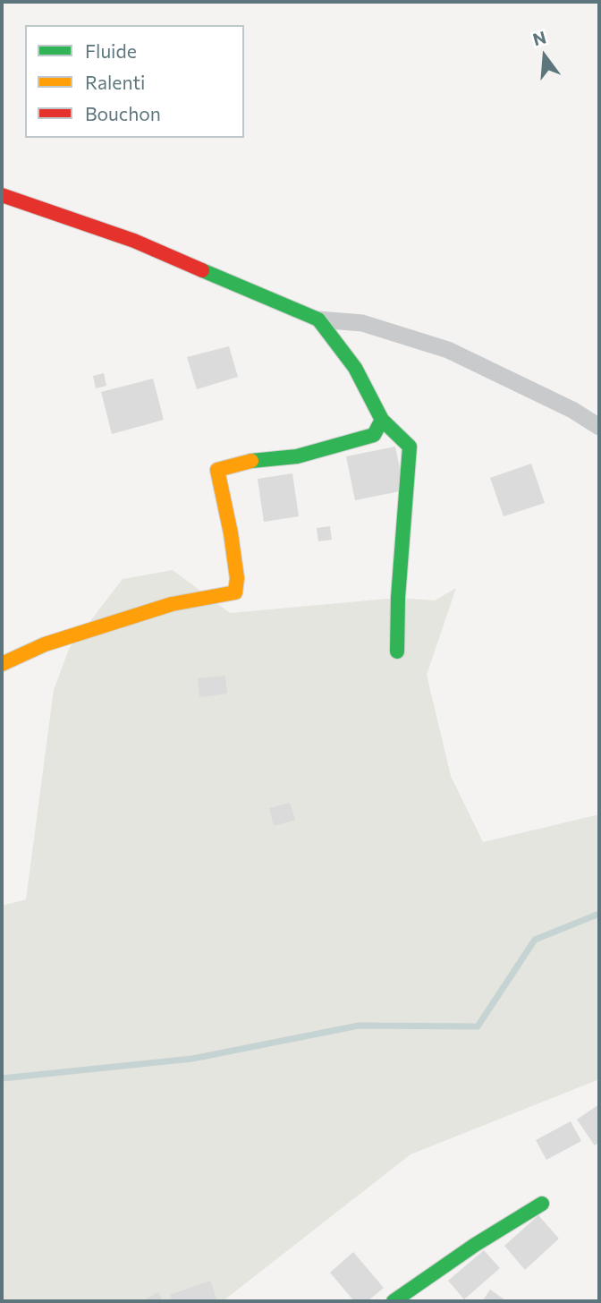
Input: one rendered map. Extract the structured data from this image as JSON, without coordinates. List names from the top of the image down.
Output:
{
  "legend": ["Fluide", "Ralenti", "Bouchon"],
  "north": "top"
}
